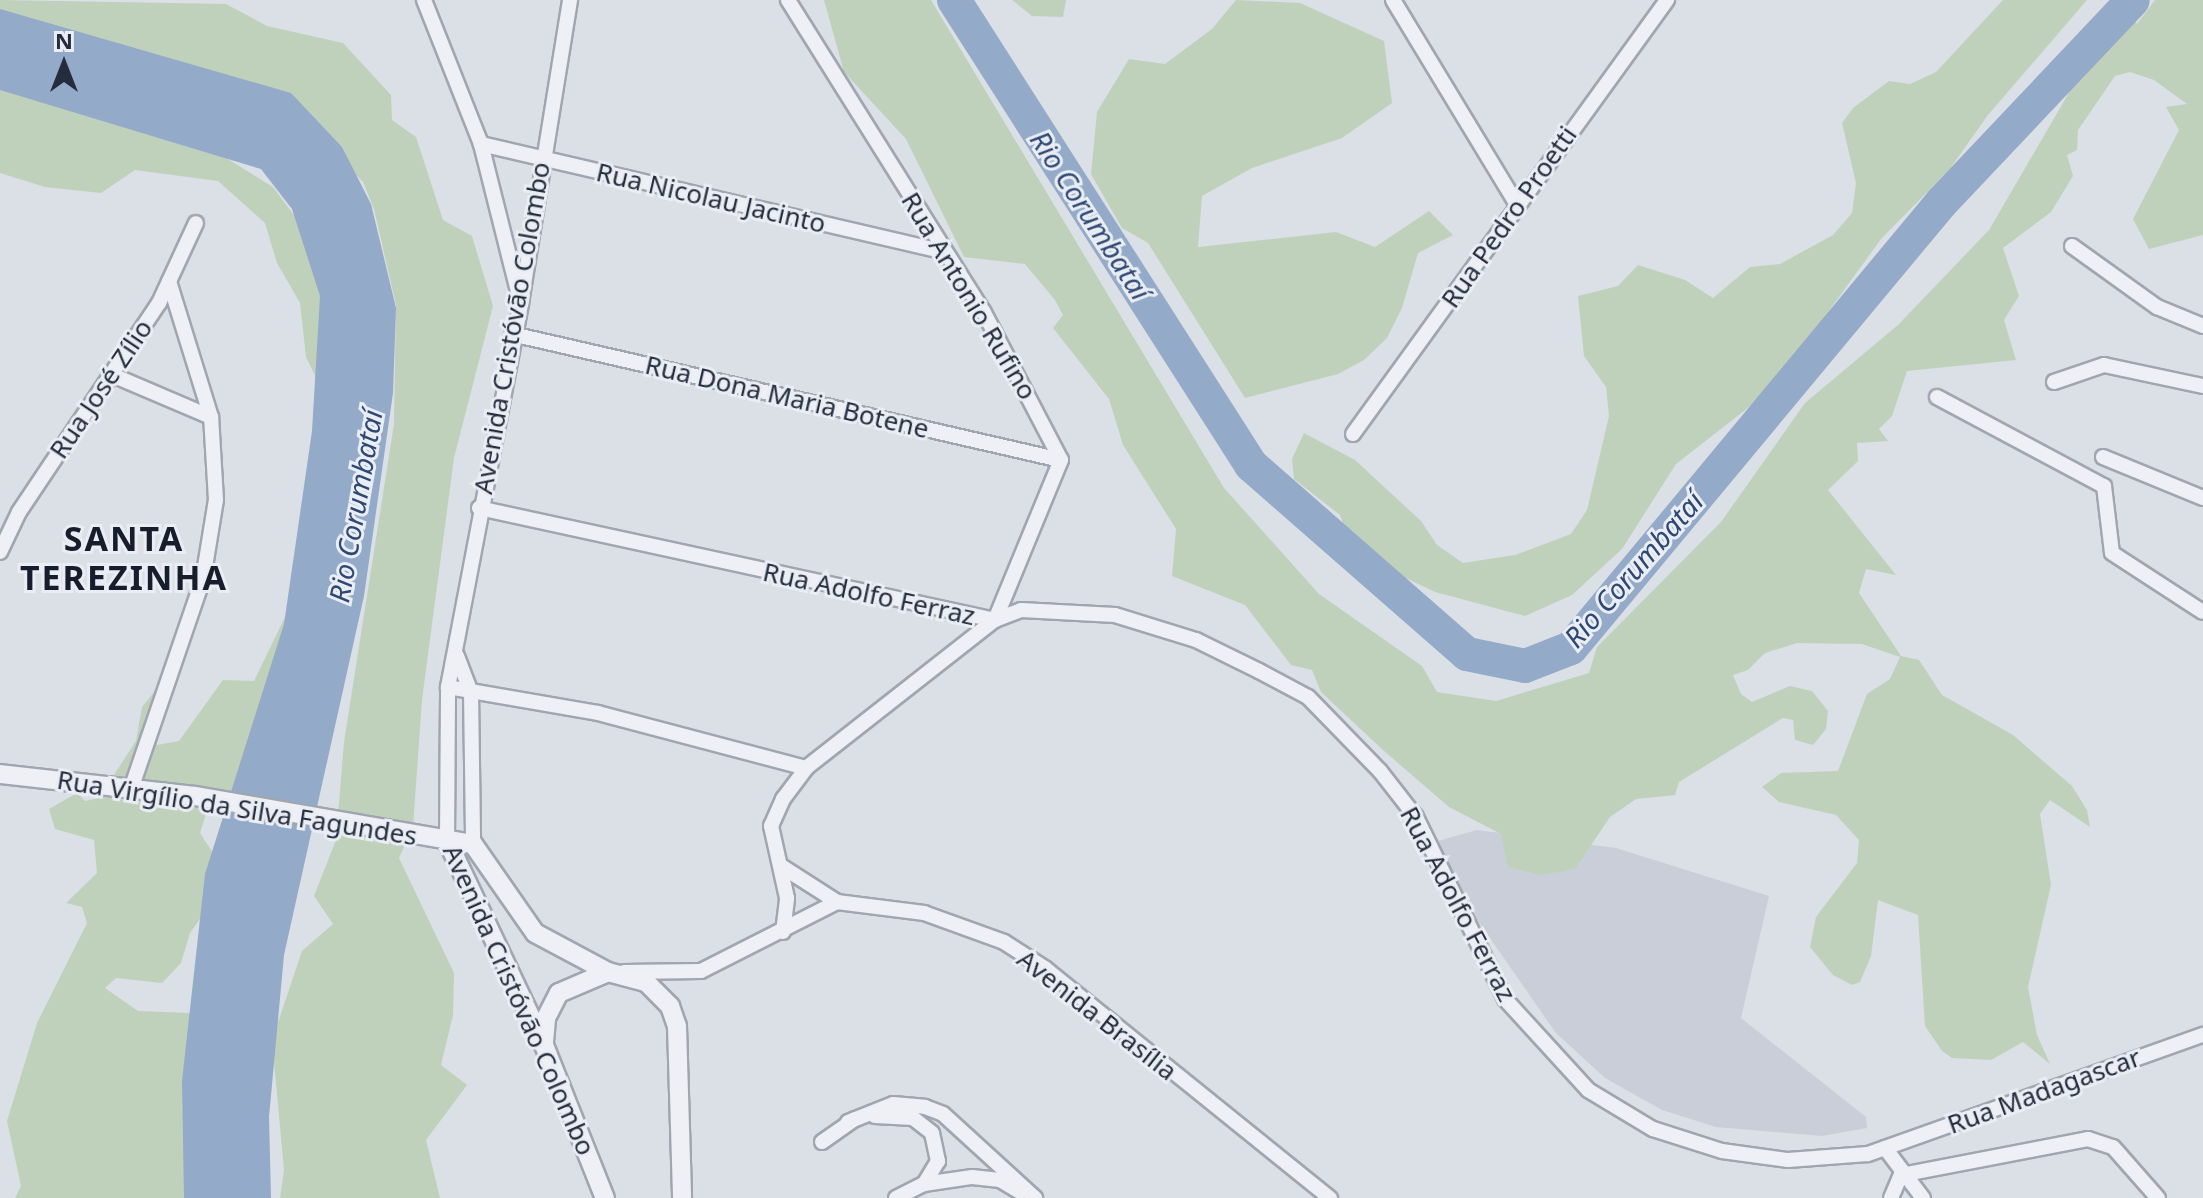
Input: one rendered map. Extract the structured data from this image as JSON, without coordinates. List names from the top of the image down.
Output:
{
  "streets": {
    "street": [
      "Rua Nicolau Jacinto",
      "Rua Pedro Proetti",
      "Rua Antonio Rufino",
      "Avenida Cristóvão Colombo",
      "Rua José Zílio",
      "Rua Dona Maria Botene",
      "Rua Adolfo Ferraz",
      "Rua Virgílio da Silva Fagundes",
      "Avenida Brasília",
      "Rua Madagascar"
    ]
  },
  "crossings": [
    ["Rua Nicolau Jacinto", "Rua Antonio Rufino"],
    ["Rua Nicolau Jacinto", "Avenida Cristóvão Colombo"],
    ["Rua Antonio Rufino", "Rua Dona Maria Botene"],
    ["Avenida Cristóvão Colombo", "Rua Dona Maria Botene"],
    ["Avenida Cristóvão Colombo", "Rua Adolfo Ferraz"],
    ["Avenida Cristóvão Colombo", "Rua Virgílio da Silva Fagundes"],
    ["Rua Adolfo Ferraz", "Rua Madagascar"]
  ],
  "districts": ["SANTA TEREZINHA"],
  "water": ["Rio Corumbataí"],
  "north": "top"
}
